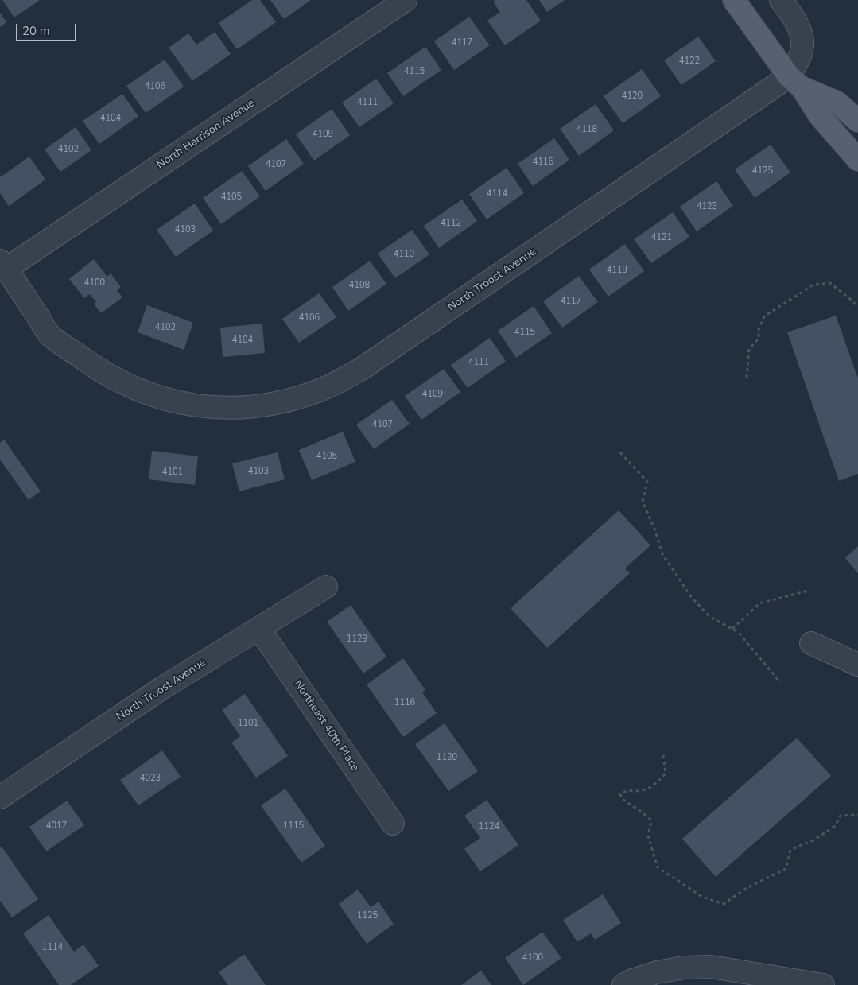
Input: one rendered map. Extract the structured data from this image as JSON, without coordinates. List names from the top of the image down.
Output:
{
  "streets": {
    "street": ["North Harrison Avenue", "North Troost Avenue", "Northeast 40th Place"]
  },
  "crossings": [
    ["North Harrison Avenue", "North Troost Avenue"],
    ["North Troost Avenue", "Northeast 40th Place"]
  ],
  "house_numbers": [
    "4117",
    "4122",
    "4115",
    "4106",
    "4120",
    "4111",
    "4104",
    "4118",
    "4109",
    "4102",
    "4116",
    "4107",
    "4125",
    "4114",
    "4105",
    "4123",
    "4112",
    "4103",
    "4121",
    "4110",
    "4119",
    "4100",
    "4108",
    "4117",
    "4106",
    "4102",
    "4115",
    "4104",
    "4111",
    "4109",
    "4107",
    "4105",
    "4103",
    "4101",
    "1129",
    "1116",
    "1101",
    "1120",
    "4023",
    "4017",
    "1115",
    "1124",
    "1125",
    "1114",
    "4100"
  ],
  "scale_bar": "20 m"
}
